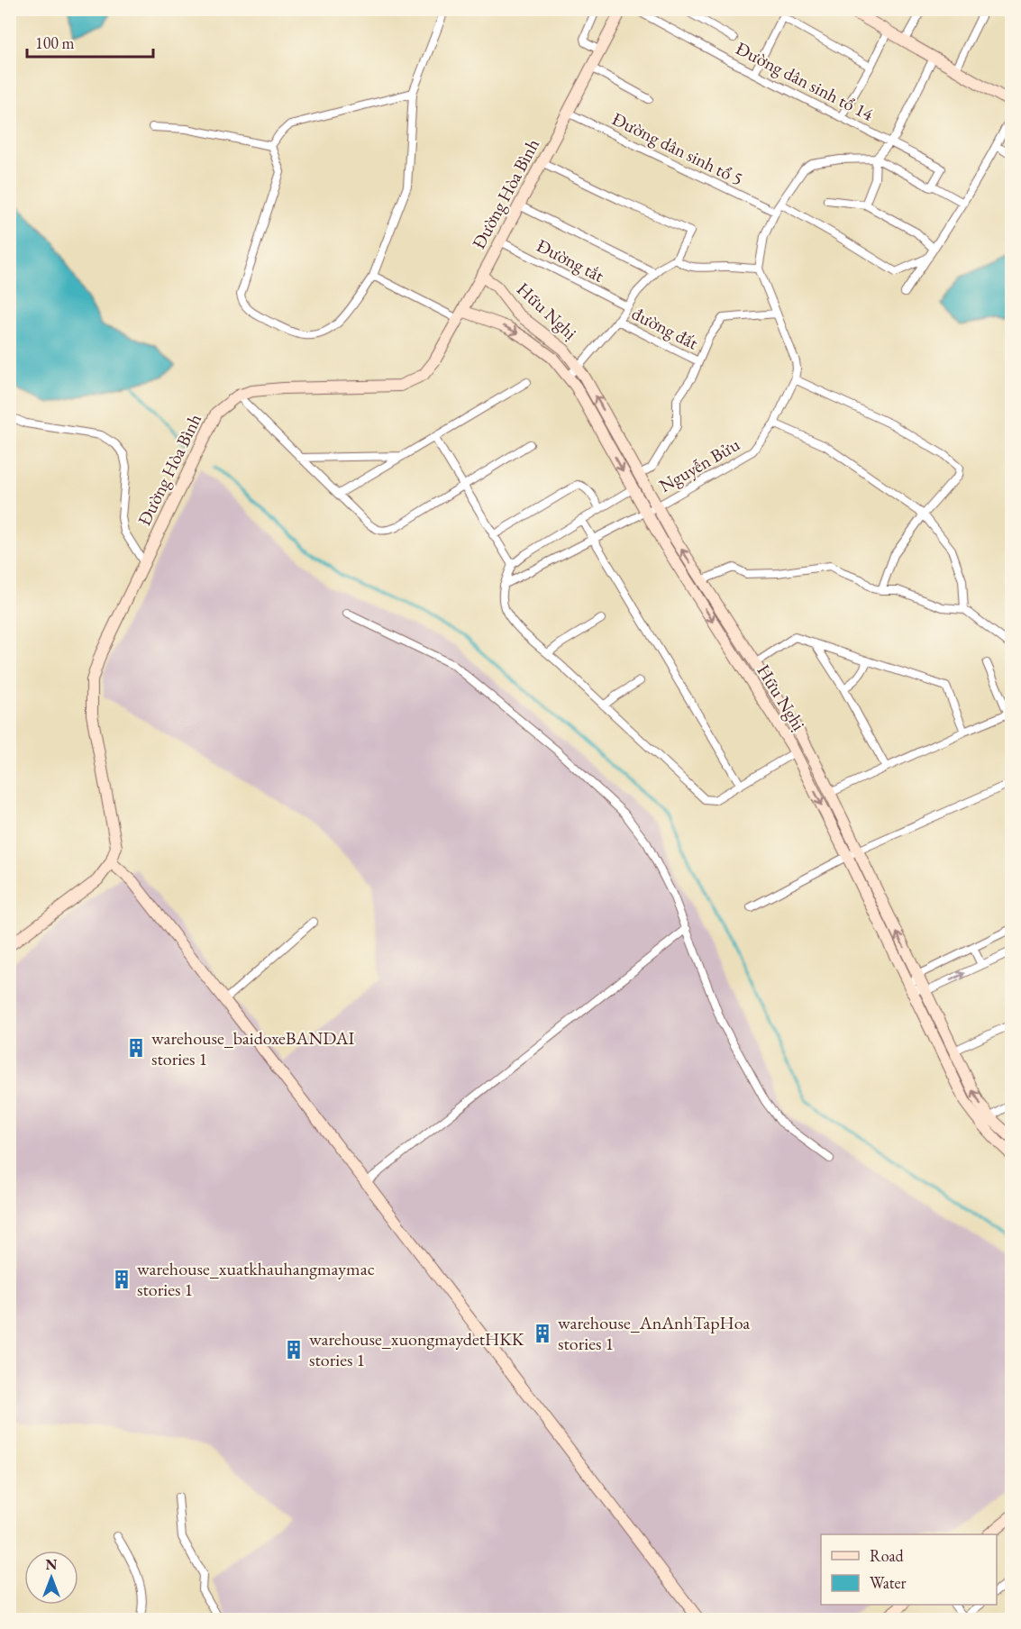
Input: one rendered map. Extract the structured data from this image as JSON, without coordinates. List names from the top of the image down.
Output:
{
  "streets": {
    "main road": ["Đường Hòa Bình", "Hữu Nghị"],
    "street": [
      "Đường dân sinh tổ 14",
      "Đường dân sinh tổ 5",
      "Đường tắt",
      "đường đất",
      "Nguyễn Bửu"
    ]
  },
  "crossings": [
    ["Đường dân sinh tổ 5", "Đường Hòa Bình"],
    ["Đường Hòa Bình", "Đường tắt"],
    ["Đường Hòa Bình", "Hữu Nghị"],
    ["Hữu Nghị", "Nguyễn Bửu"]
  ],
  "places": {
    "building": [
      "warehouse_baidoxeBANDAI stories 1",
      "warehouse_xuatkhauhangmaymac stories 1",
      "warehouse_AnAnhTapHoa stories 1",
      "warehouse_xuongmaydetHKK stories 1"
    ]
  },
  "legend": ["Road", "Water"],
  "scale_bar": "100 m",
  "north": "top"
}
